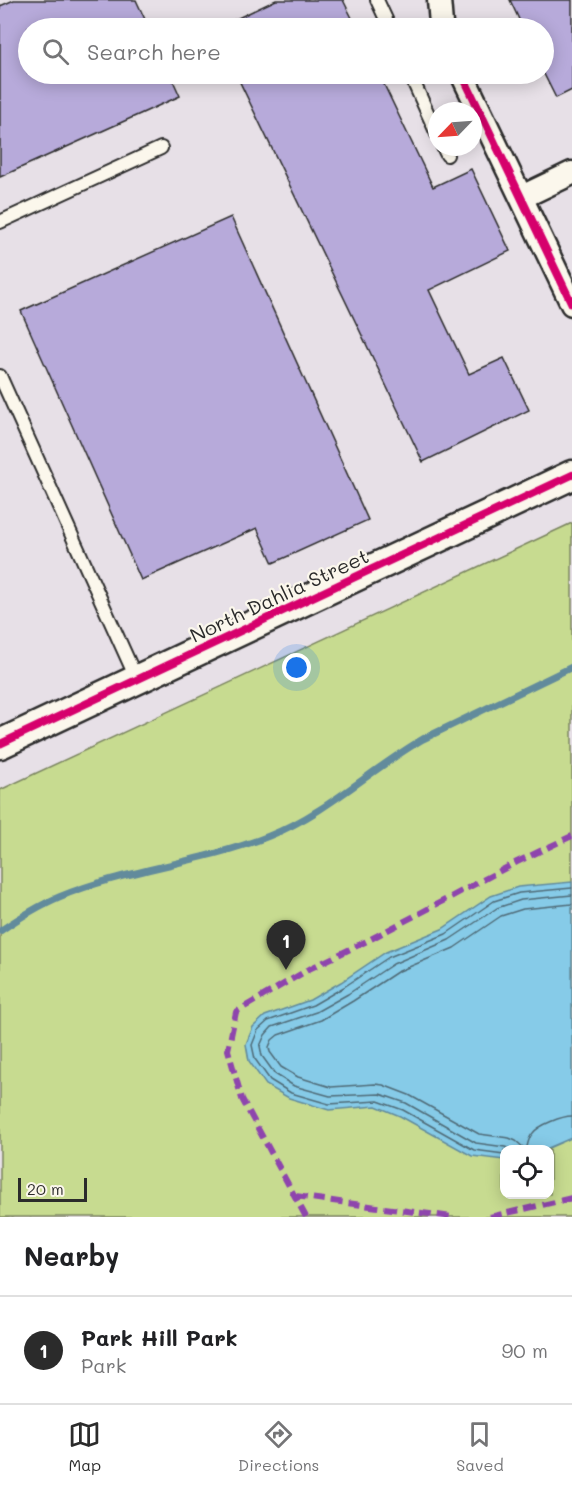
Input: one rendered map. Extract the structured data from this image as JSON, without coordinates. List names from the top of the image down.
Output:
{
  "streets": {
    "street": ["North Dahlia Street"]
  },
  "scale_bar": "20 m",
  "north": "bottom left",
  "page": {
    "search": "Search here",
    "pins": "1",
    "scale": "20 m",
    "heading": "Nearby",
    "list": [
      {
        "mark": "1",
        "name": "Park Hill Park",
        "note": "Park",
        "value": "90 m"
      }
    ],
    "nav": ["Map", "Directions", "Saved"]
  }
}
